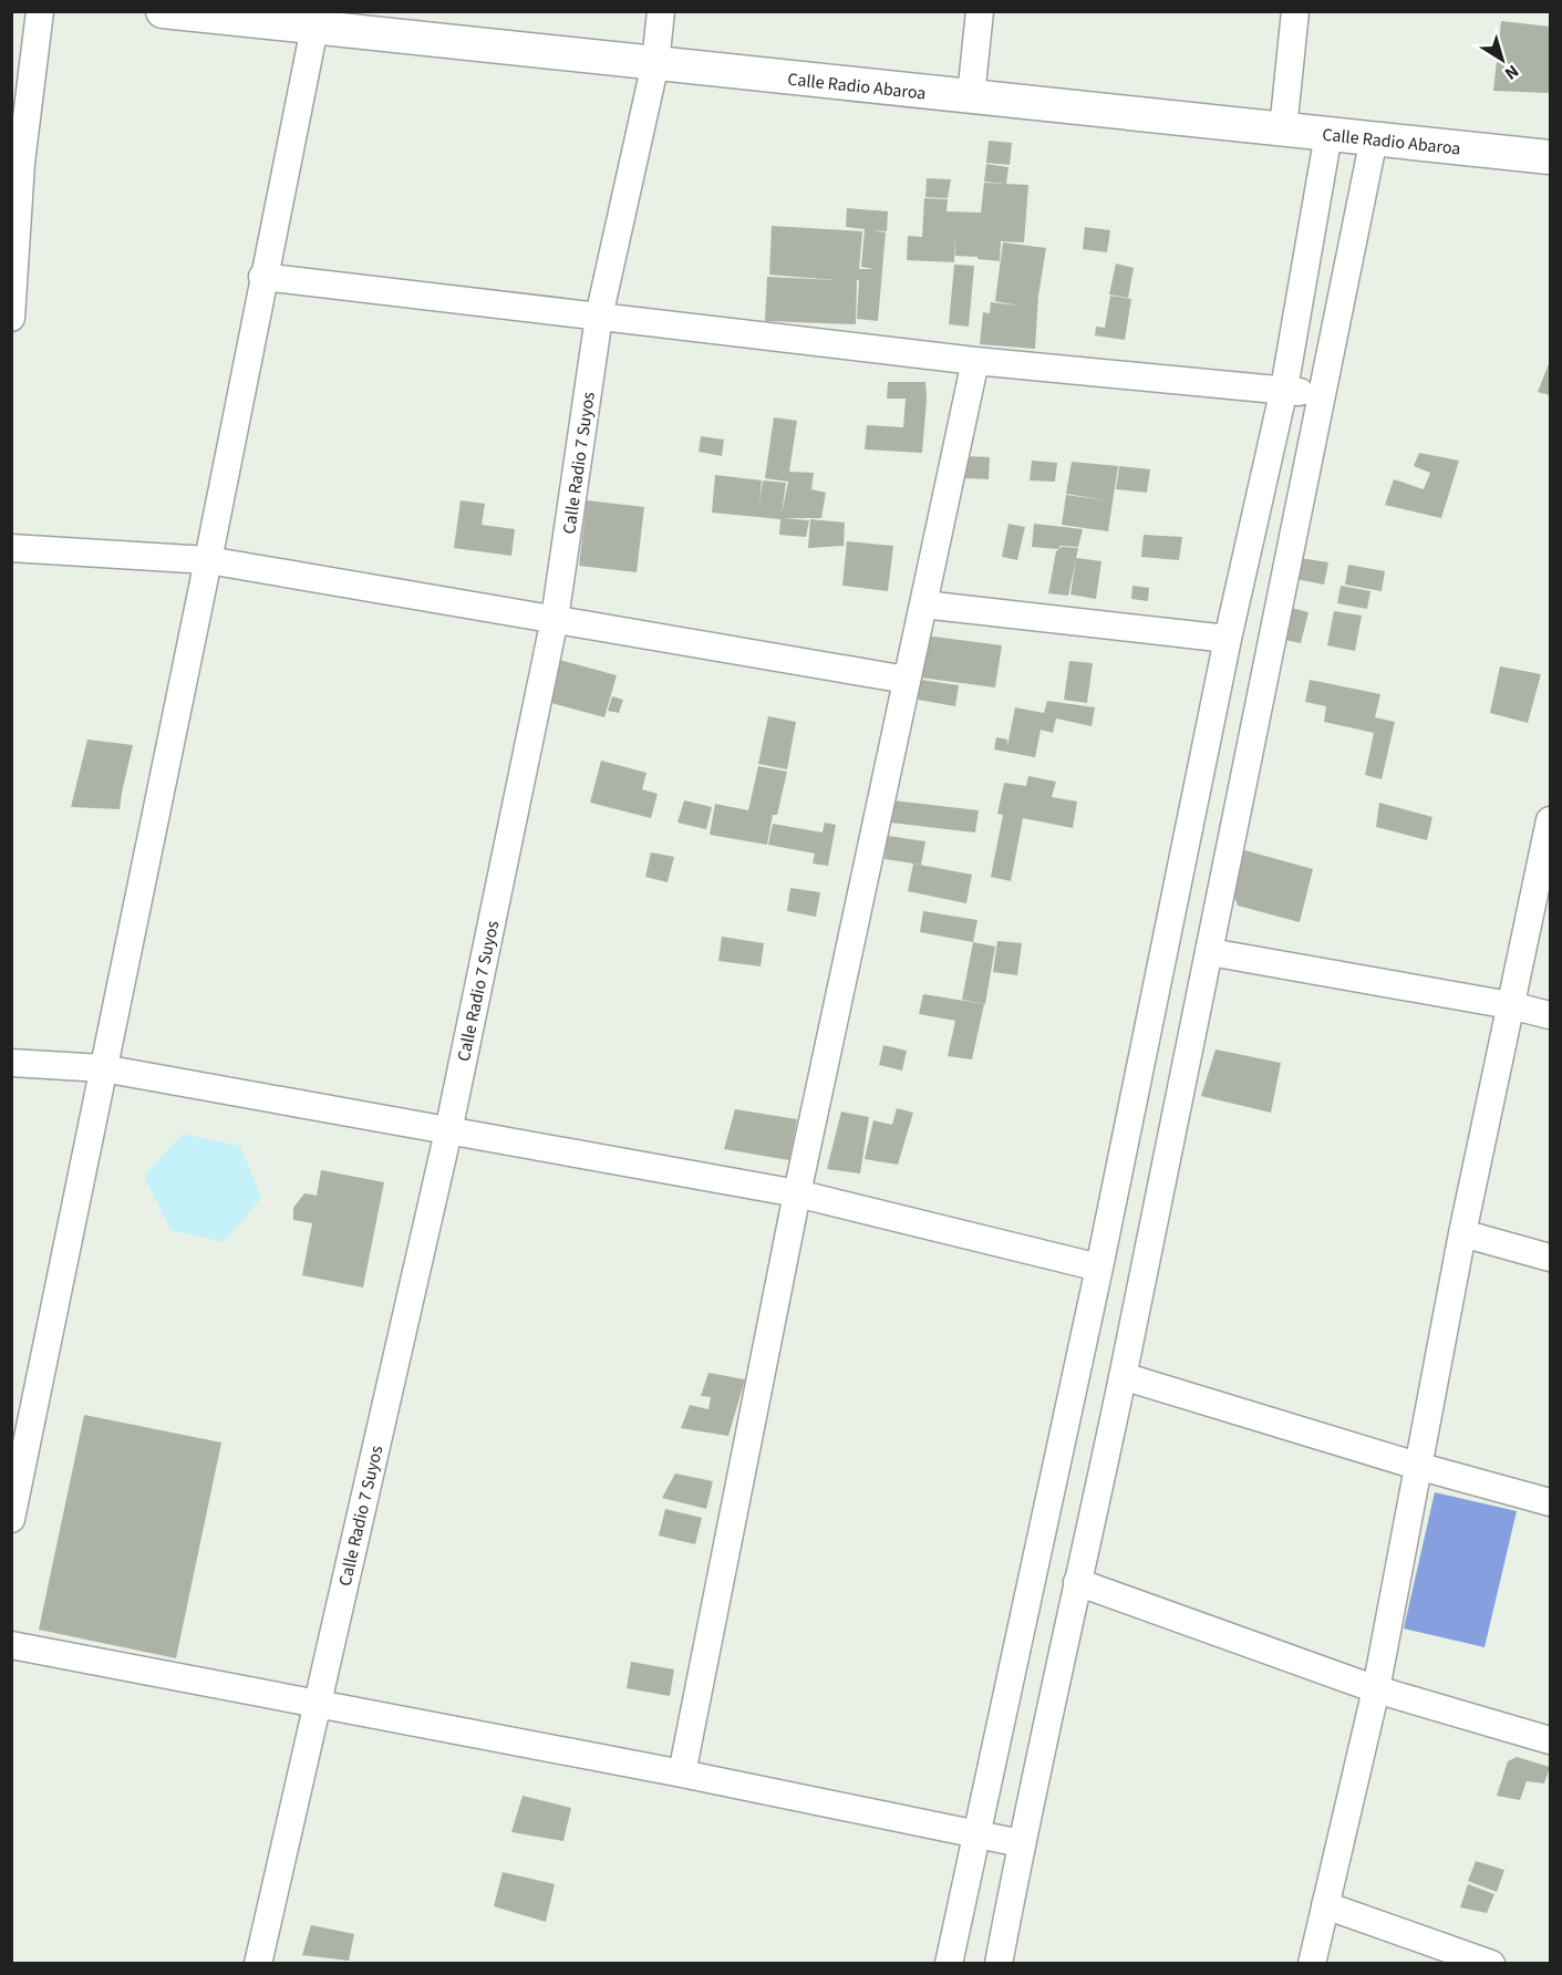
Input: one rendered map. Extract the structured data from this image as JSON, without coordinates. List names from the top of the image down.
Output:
{
  "streets": {
    "street": ["Calle Radio Abaroa", "Calle Radio 7 Suyos"]
  },
  "crossings": [
    ["Calle Radio Abaroa", "Calle Radio 7 Suyos"]
  ],
  "north": "bottom right"
}
